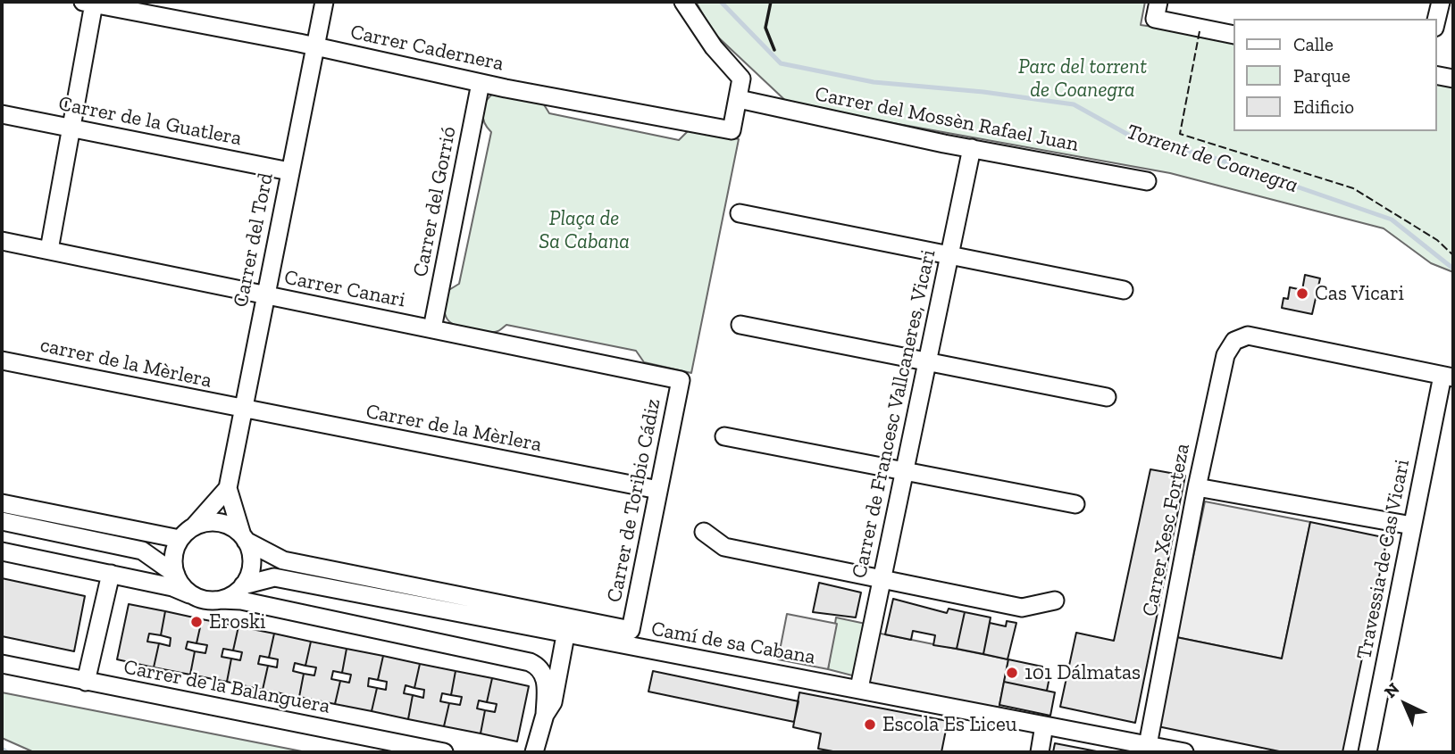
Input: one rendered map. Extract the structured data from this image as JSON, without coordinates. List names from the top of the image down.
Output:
{
  "streets": {
    "street": [
      "Carrer Cadernera",
      "Carrer del Mossèn Rafael Juan",
      "Carrer de la Guatlera",
      "Carrer del Gorrió",
      "Carrer del Tord",
      "Carrer Canari",
      "carrer de la Mèrlera",
      "Carrer de Francesc Vallcaneres, Vicari",
      "Carrer de la Mèrlera",
      "Carrer de Toribio Cádiz",
      "Carrer Xesc Forteza",
      "Travessia de Cas Vicari",
      "Camí de sa Cabana",
      "Carrer de la Balanguera"
    ]
  },
  "crossings": [
    ["Carrer Cadernera", "Carrer del Mossèn Rafael Juan"],
    ["Carrer Cadernera", "Carrer del Gorrió"],
    ["Carrer Cadernera", "Carrer del Tord"],
    ["Carrer del Mossèn Rafael Juan", "Carrer de Francesc Vallcaneres, Vicari"],
    ["Carrer de la Guatlera", "Carrer del Tord"],
    ["Carrer del Gorrió", "Carrer Canari"],
    ["Carrer del Tord", "Carrer Canari"],
    ["Carrer del Tord", "carrer de la Mèrlera"],
    ["Carrer del Tord", "Carrer de la Mèrlera"],
    ["Carrer del Tord", "Carrer de Toribio Cádiz"],
    ["Carrer Canari", "Carrer de Toribio Cádiz"],
    ["carrer de la Mèrlera", "Carrer de la Mèrlera"],
    ["Carrer de Francesc Vallcaneres, Vicari", "Camí de sa Cabana"],
    ["Carrer de la Mèrlera", "Carrer de Toribio Cádiz"],
    ["Carrer Xesc Forteza", "Travessia de Cas Vicari"],
    ["Carrer Xesc Forteza", "Camí de sa Cabana"]
  ],
  "water": ["Torrent de Coanegra"],
  "parks": ["Parc del torrent de Coanegra", "Plaça de Sa Cabana"],
  "places": [
    "Cas Vicari",
    "Eroski",
    "101 Dálmatas",
    "Escola Es Liceu"
  ],
  "legend": ["Calle", "Parque", "Edificio"],
  "north": "top left"
}
